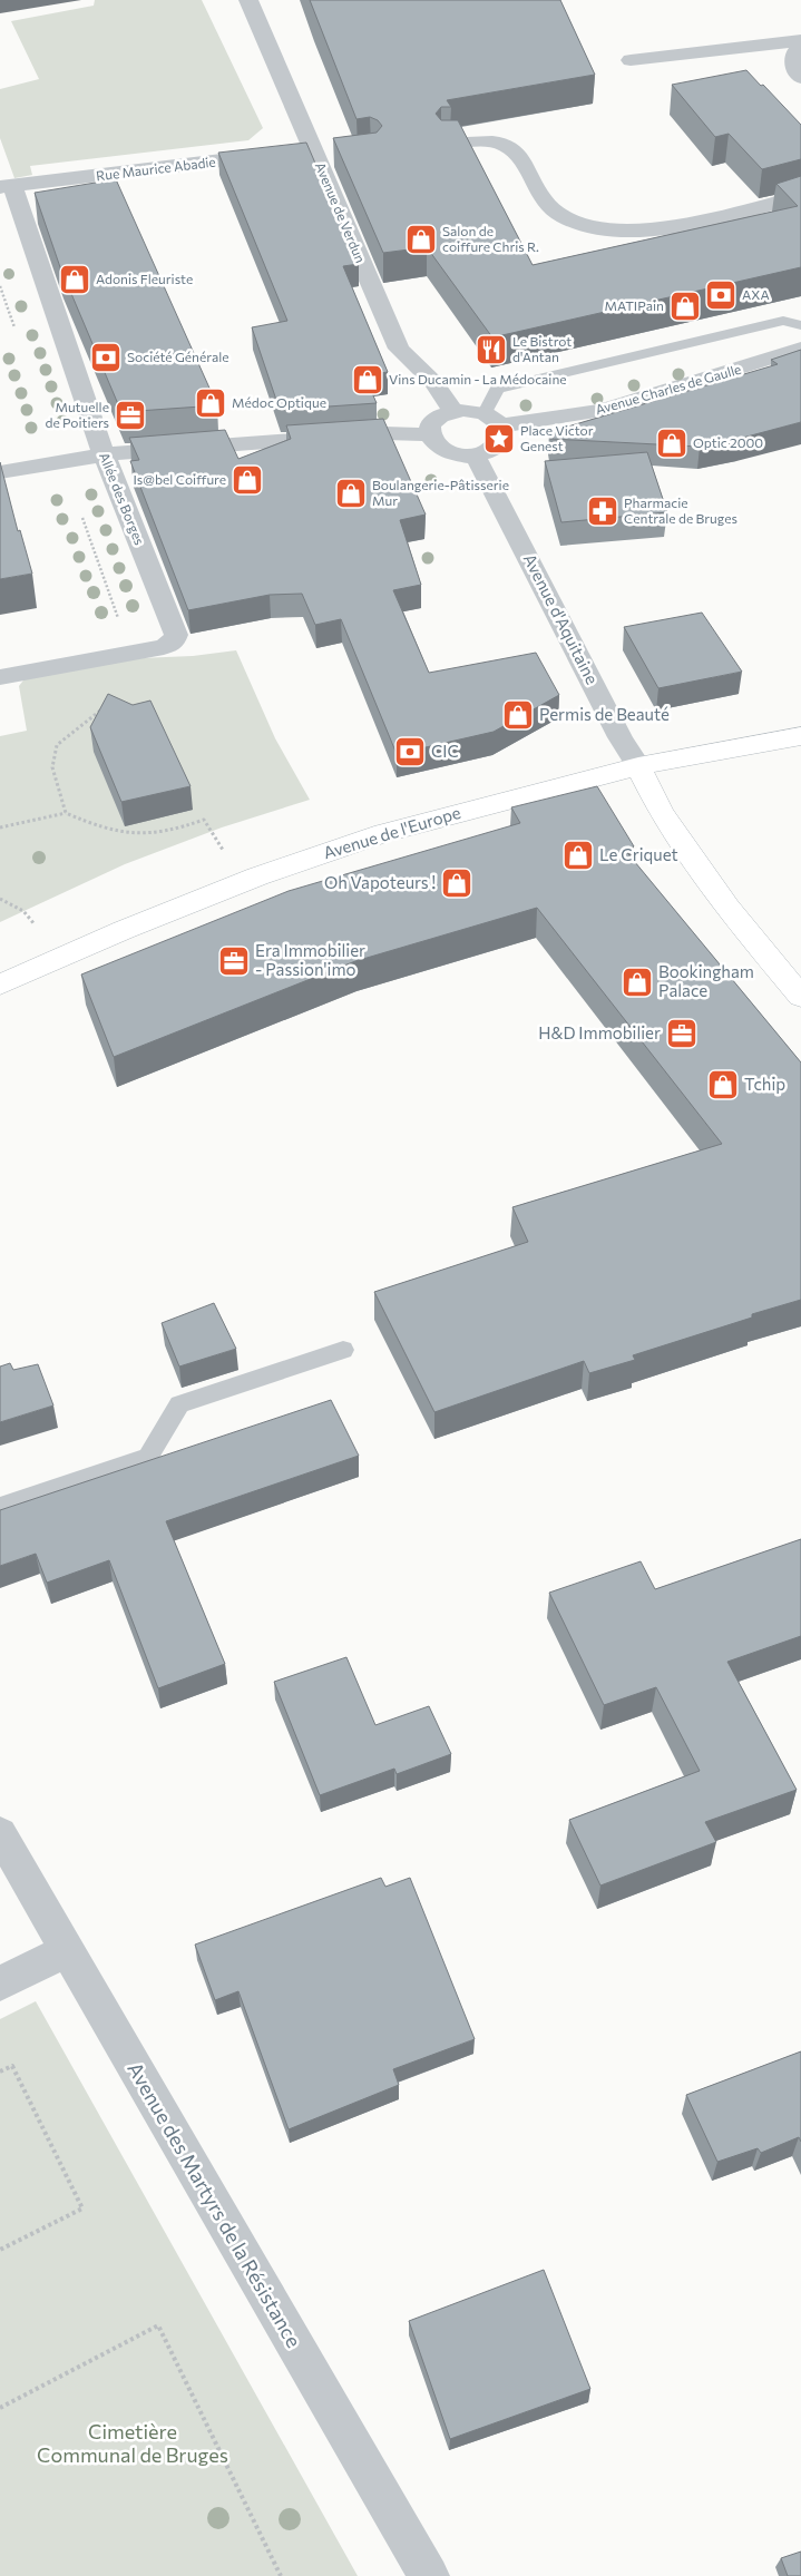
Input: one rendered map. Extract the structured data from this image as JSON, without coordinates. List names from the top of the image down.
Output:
{
  "streets": {
    "main road": ["Avenue d'Aquitaine", "Avenue de l'Europe"],
    "street": [
      "Rue Maurice Abadie",
      "Avenue de Verdun",
      "Avenue Charles de Gaulle",
      "Allée des Borges",
      "Avenue des Martyrs de la Résistance"
    ]
  },
  "crossings": [
    ["Rue Maurice Abadie", "Avenue de Verdun"],
    ["Rue Maurice Abadie", "Allée des Borges"],
    ["Avenue de Verdun", "Avenue Charles de Gaulle"],
    ["Avenue de Verdun", "Avenue d'Aquitaine"],
    ["Avenue Charles de Gaulle", "Avenue d'Aquitaine"],
    ["Avenue d'Aquitaine", "Avenue de l'Europe"]
  ],
  "parks": ["Cimetière Communal de Bruges"],
  "places": {
    "shop": [
      "Salon de coiffure Chris R.",
      "Adonis Fleuriste",
      "MATIPain",
      "Vins Ducamin - La Médocaine",
      "Médoc Optique",
      "Optic 2000",
      "Is@bel Coiffure",
      "Boulangerie-Pâtisserie Mur",
      "Permis de Beauté",
      "Le Criquet",
      "Oh Vapoteurs !",
      "Bookingham Palace",
      "Tchip"
    ],
    "bank": ["AXA", "Société Générale", "CIC"],
    "restaurant": ["Le Bistrot d'Antan"],
    "office": ["Mutuelle de Poitiers", "Era Immobilier - Passion'imo", "H&D Immobilier"],
    "place": ["Place Victor Genest"],
    "pharmacy": ["Pharmacie Centrale de Bruges"]
  }
}
